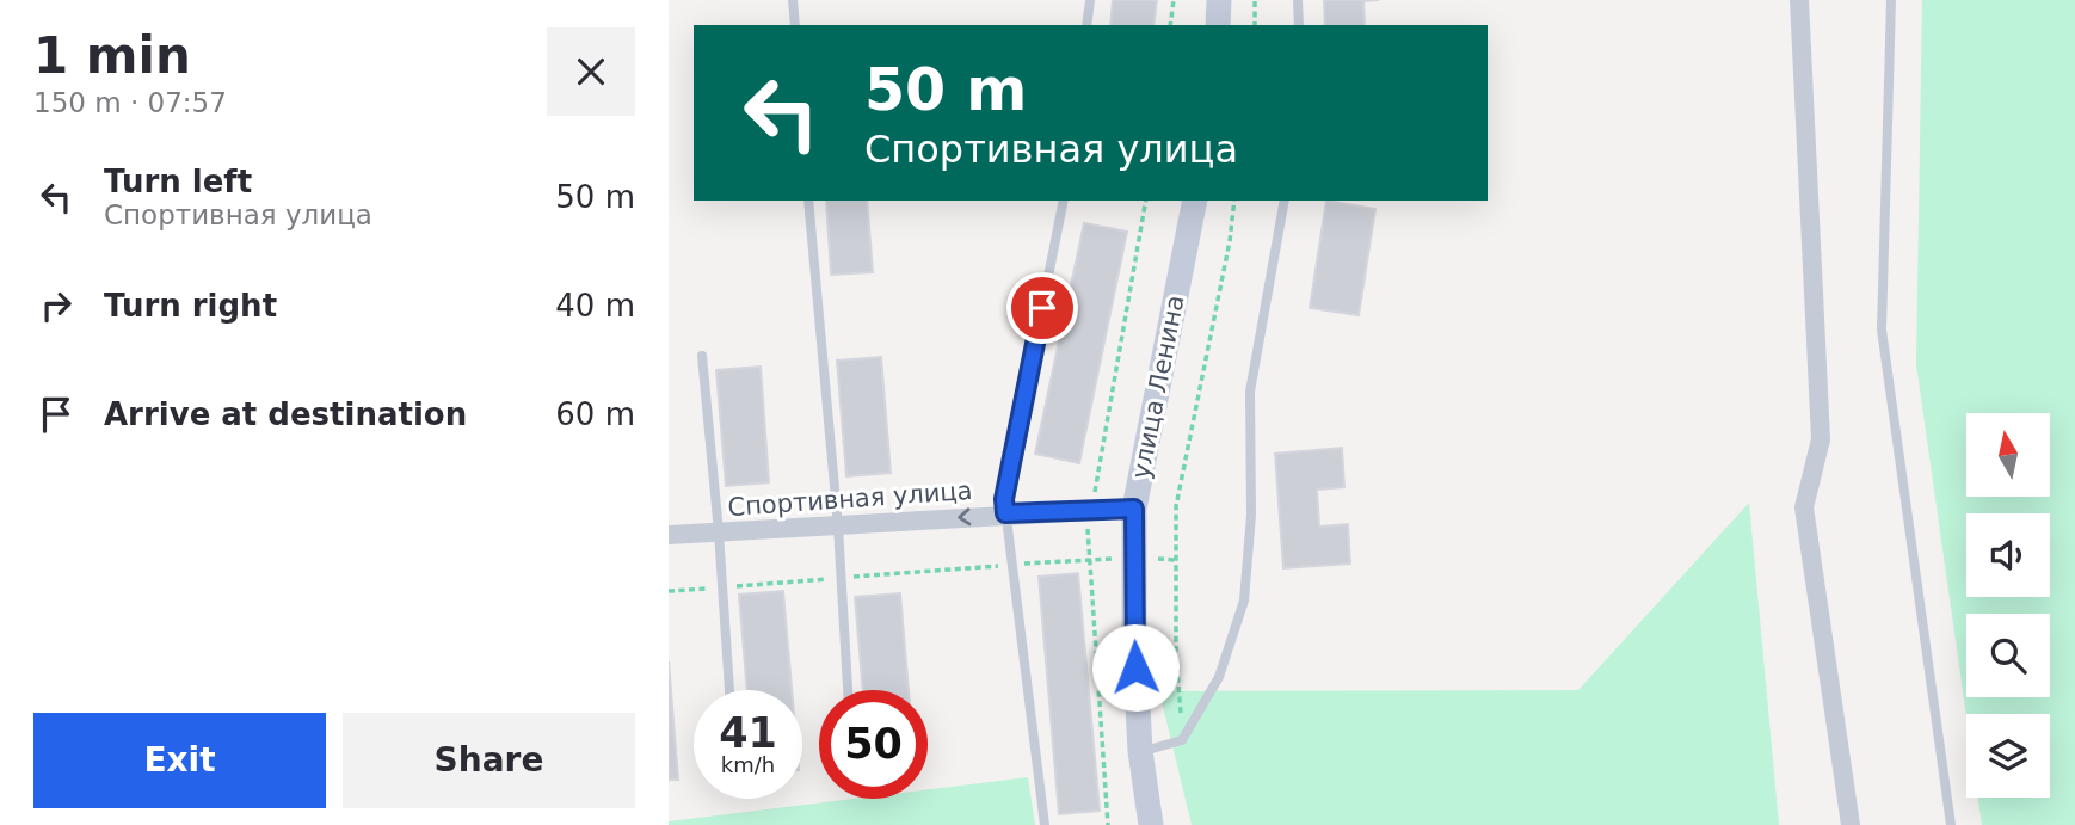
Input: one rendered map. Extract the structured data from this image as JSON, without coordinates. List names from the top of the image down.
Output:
{
  "streets": {
    "main road": ["улица Ленина"],
    "street": ["Спортивная улица"]
  },
  "crossings": [
    ["улица Ленина", "Спортивная улица"]
  ],
  "one_way": ["Спортивная улица"],
  "north": "top",
  "page": {
    "heading": ["1 min", "150 m · 07:57"],
    "turn": ["50 m", "Спортивная улица"],
    "list": [
      {
        "name": "Turn left",
        "note": "Спортивная улица",
        "value": "50 m"
      },
      {
        "name": "Turn right",
        "value": "40 m"
      },
      {
        "name": "Arrive at destination",
        "value": "60 m"
      }
    ],
    "speed": "41 km/h",
    "limit": "50",
    "buttons": ["Exit", "Share"]
  }
}
